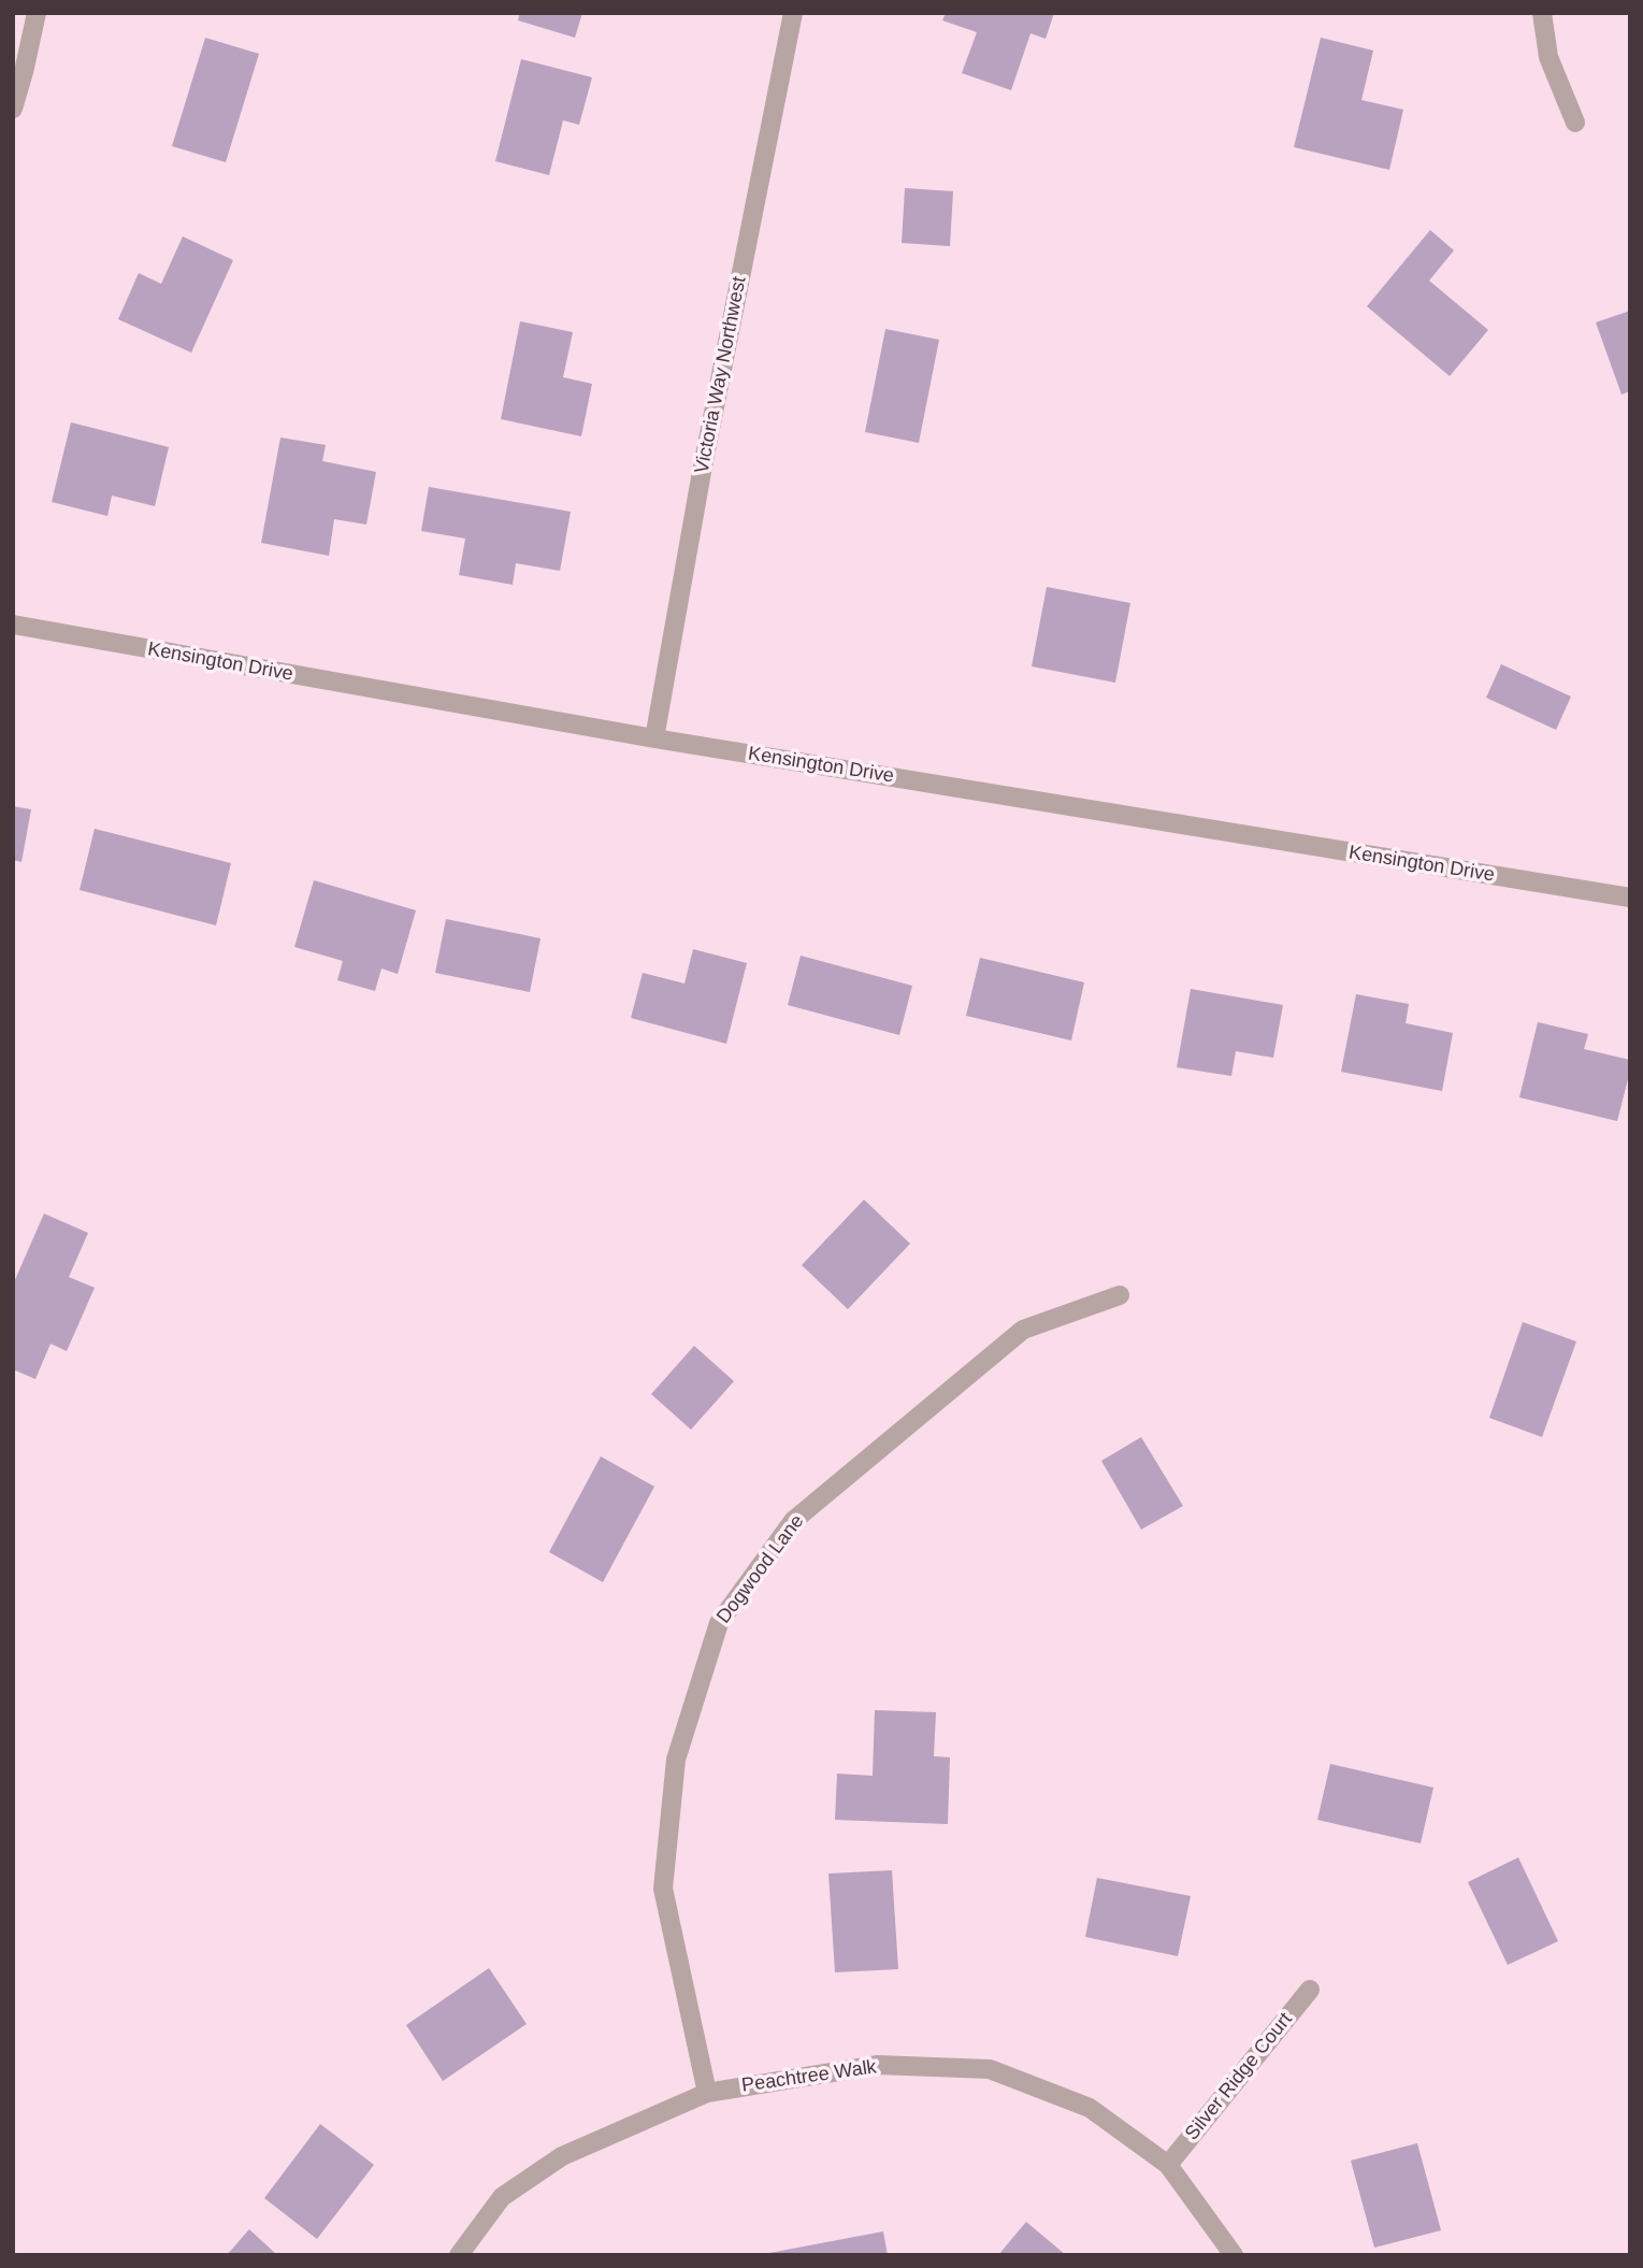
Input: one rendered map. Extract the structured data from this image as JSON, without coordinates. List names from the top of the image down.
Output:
{
  "streets": {
    "street": [
      "Victoria Way Northwest",
      "Kensington Drive",
      "Dogwood Lane",
      "Peachtree Walk",
      "Silver Ridge Court"
    ]
  },
  "crossings": [
    ["Victoria Way Northwest", "Kensington Drive"],
    ["Dogwood Lane", "Peachtree Walk"],
    ["Peachtree Walk", "Silver Ridge Court"]
  ]
}
